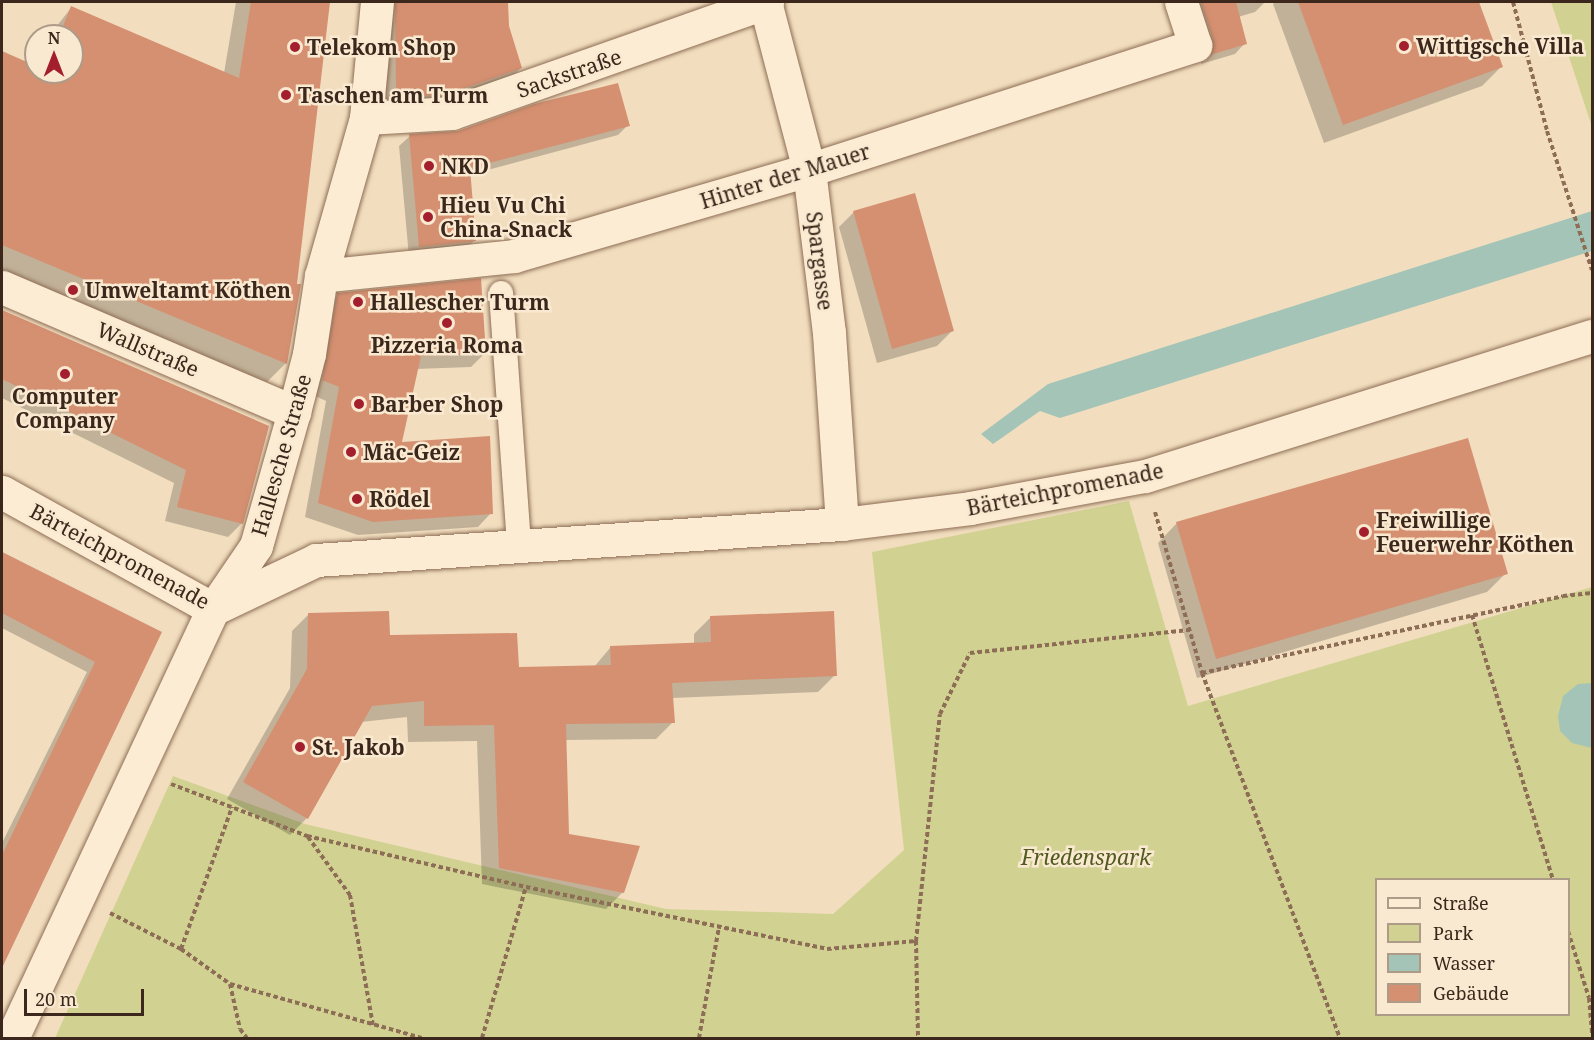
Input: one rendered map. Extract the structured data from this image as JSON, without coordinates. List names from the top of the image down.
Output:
{
  "streets": {
    "street": [
      "Sackstraße",
      "Hinter der Mauer",
      "Spargasse",
      "Wallstraße",
      "Hallesche Straße",
      "Bärteichpromenade"
    ]
  },
  "crossings": [
    ["Sackstraße", "Spargasse"],
    ["Sackstraße", "Hallesche Straße"],
    ["Hinter der Mauer", "Spargasse"],
    ["Hinter der Mauer", "Hallesche Straße"],
    ["Spargasse", "Bärteichpromenade"],
    ["Wallstraße", "Hallesche Straße"],
    ["Hallesche Straße", "Bärteichpromenade"]
  ],
  "parks": ["Friedenspark"],
  "places": [
    "Wittigsche Villa",
    "Telekom Shop",
    "Taschen am Turm",
    "NKD",
    "Hieu Vu Chi China-Snack",
    "Umweltamt Köthen",
    "Hallescher Turm",
    "Pizzeria Roma",
    "Computer Company",
    "Barber Shop",
    "Mäc-Geiz",
    "Rödel",
    "Freiwillige Feuerwehr Köthen",
    "St. Jakob"
  ],
  "legend": [
    "Straße",
    "Park",
    "Wasser",
    "Gebäude"
  ],
  "scale_bar": "20 m",
  "north": "top"
}
